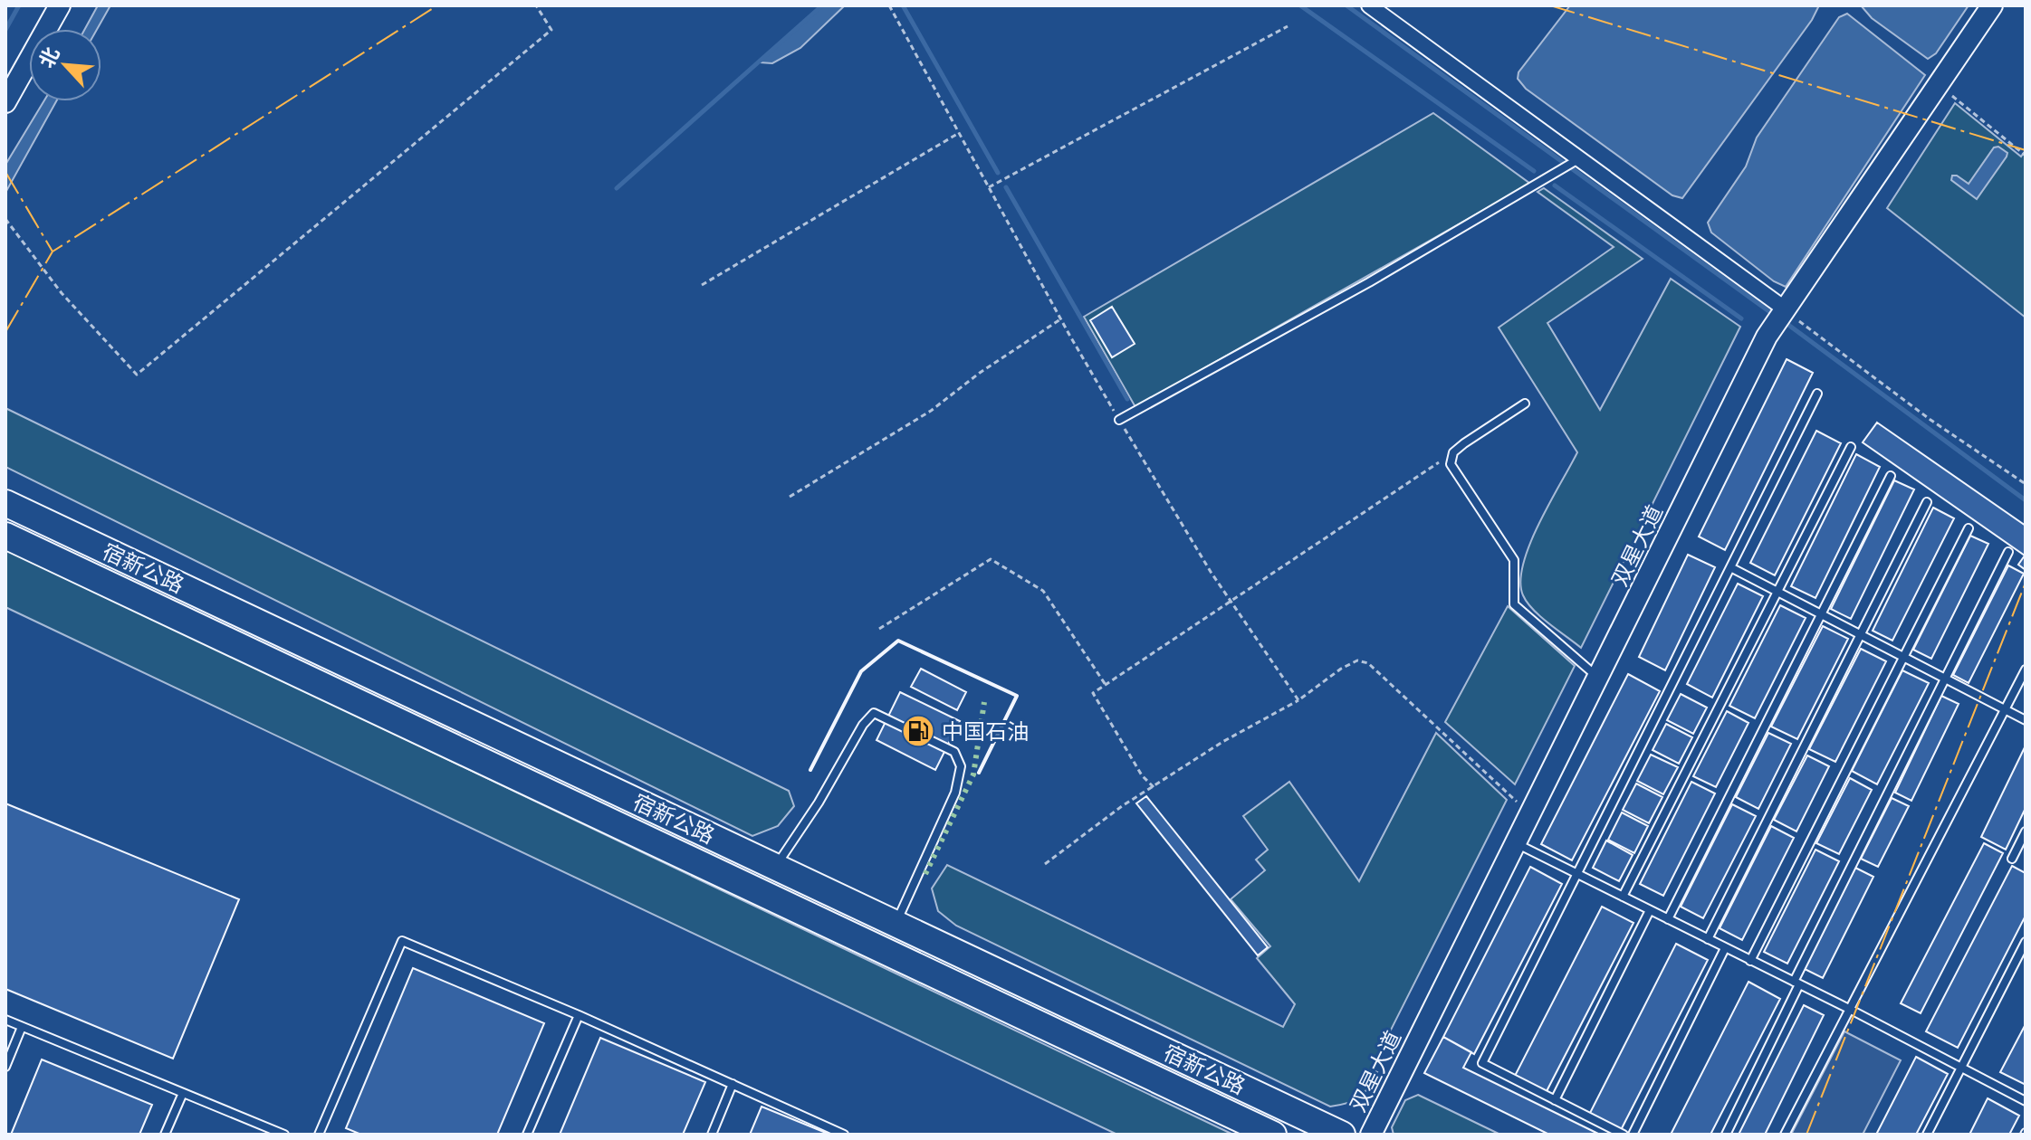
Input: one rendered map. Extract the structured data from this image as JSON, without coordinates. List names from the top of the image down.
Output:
{
  "streets": {
    "highway": ["宿新公路"],
    "street": ["双星大道"]
  },
  "places": {
    "fuel station": ["中国石油"]
  },
  "north": "top left"
}
